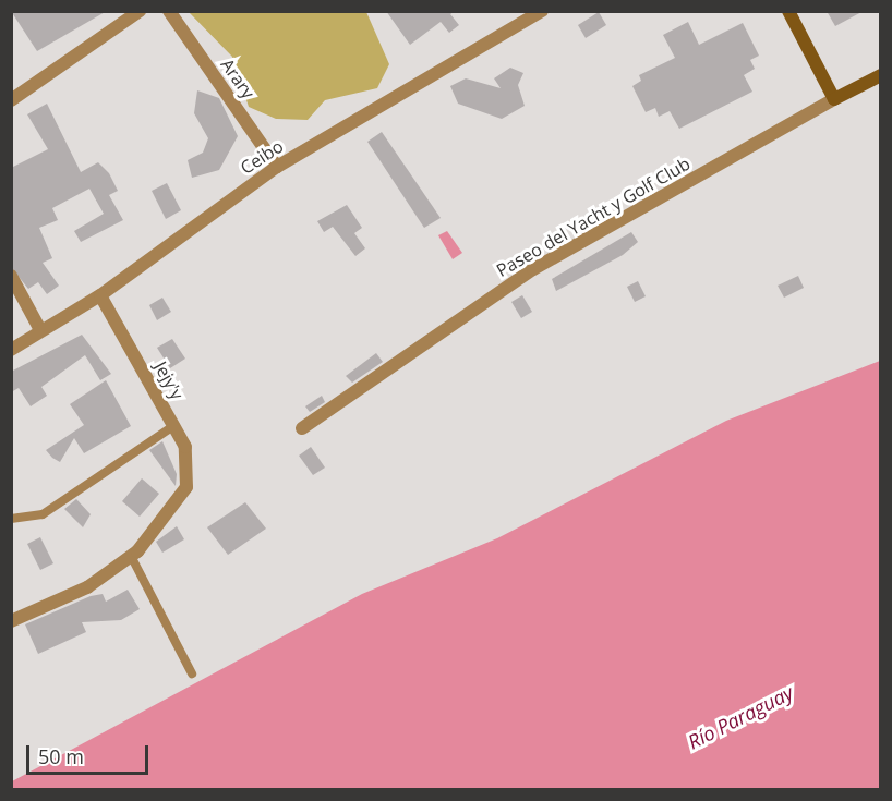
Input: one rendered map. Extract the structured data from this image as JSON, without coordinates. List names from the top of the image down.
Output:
{
  "streets": {
    "main road": ["Paseo del Yacht y Golf Club"],
    "street": ["Arary", "Ceibo", "Jejy'y"]
  },
  "crossings": [
    ["Arary", "Ceibo"],
    ["Ceibo", "Jejy'y"]
  ],
  "water": ["Río Paraguay"],
  "scale_bar": "50 m"
}
